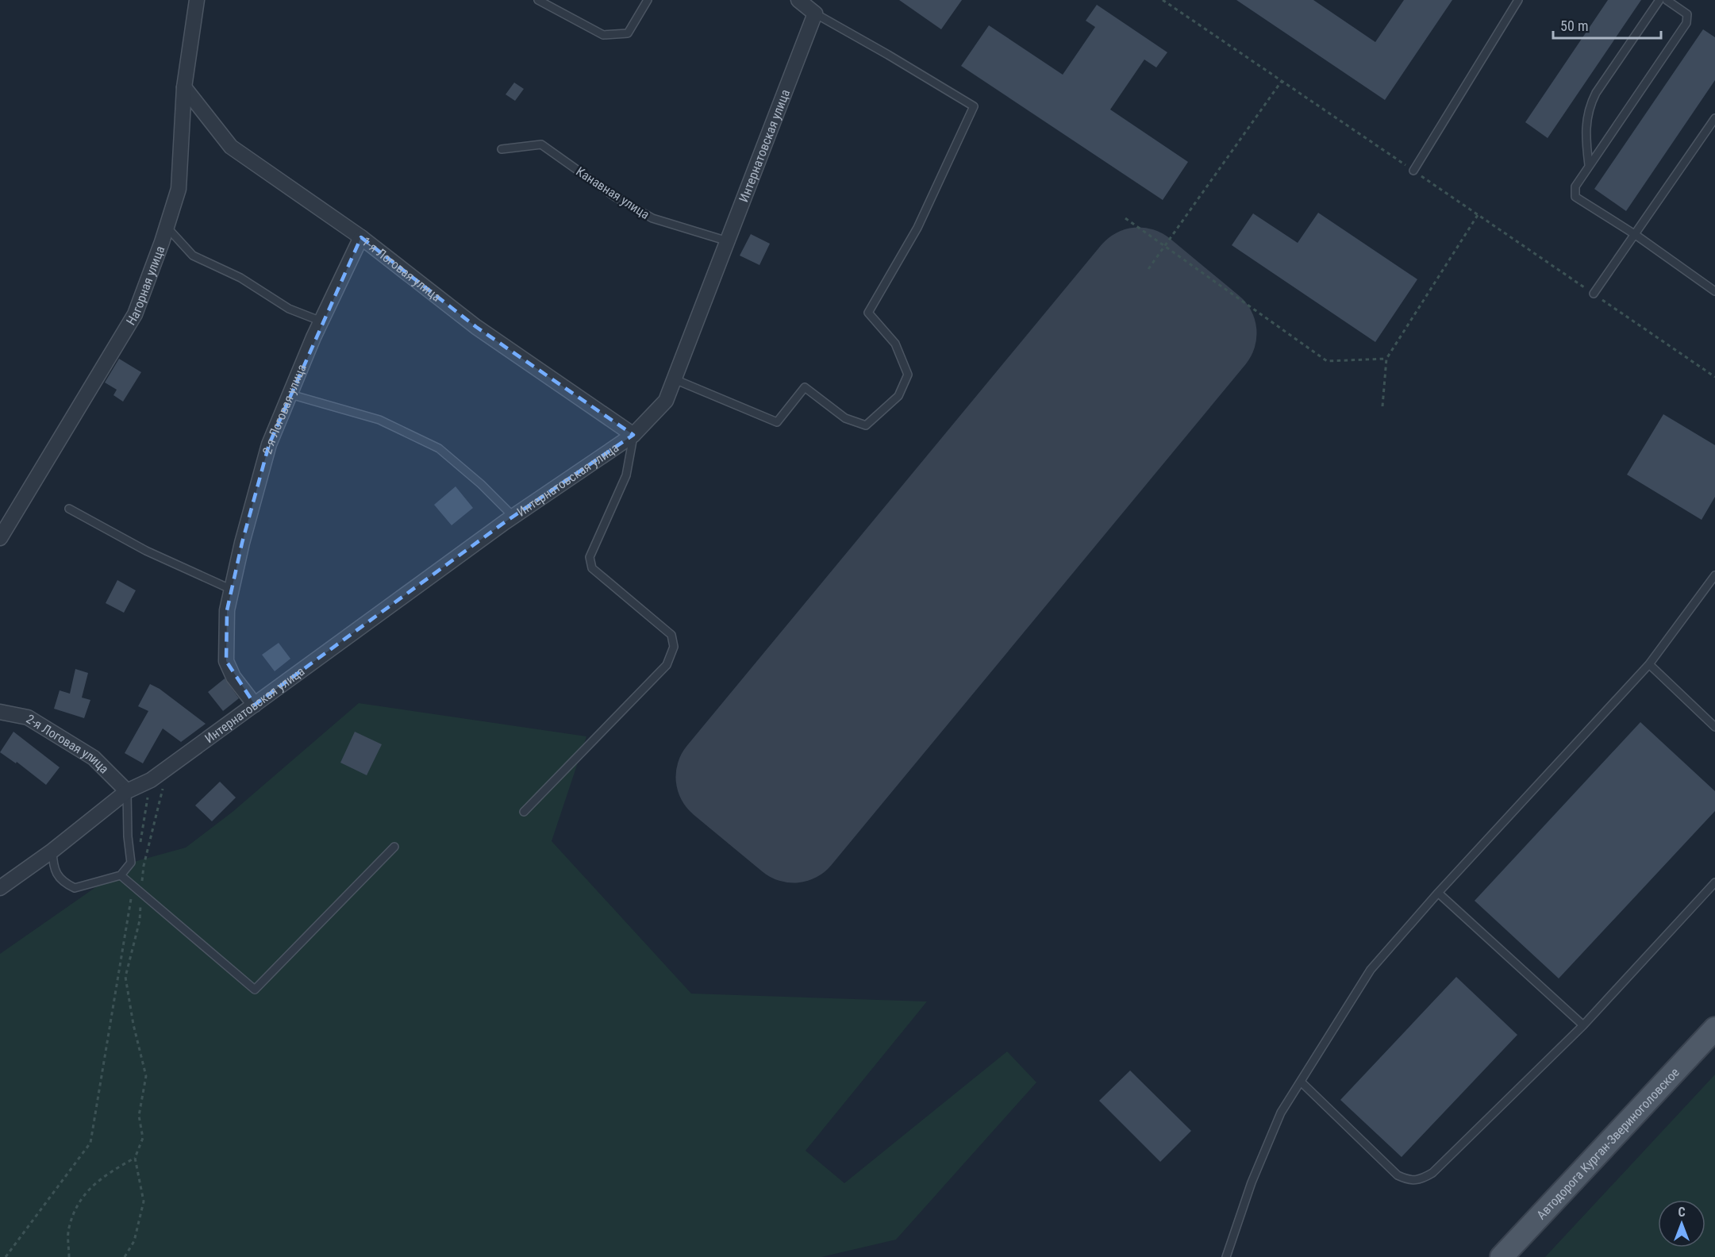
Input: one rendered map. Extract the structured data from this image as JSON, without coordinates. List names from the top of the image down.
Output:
{
  "streets": {
    "main road": ["Автодорога Курган-Звериноголовское"],
    "street": [
      "Интернатовская улица",
      "1-я Логовая улица",
      "Нагорная улица",
      "2-я Логовая улица"
    ],
    "lane": ["Канавная улица"]
  },
  "crossings": [
    ["Интернатовская улица", "Канавная улица"],
    ["Интернатовская улица", "1-я Логовая улица"],
    ["Интернатовская улица", "2-я Логовая улица"],
    ["1-я Логовая улица", "Нагорная улица"],
    ["1-я Логовая улица", "2-я Логовая улица"]
  ],
  "scale_bar": "50 m",
  "north": "top"
}
